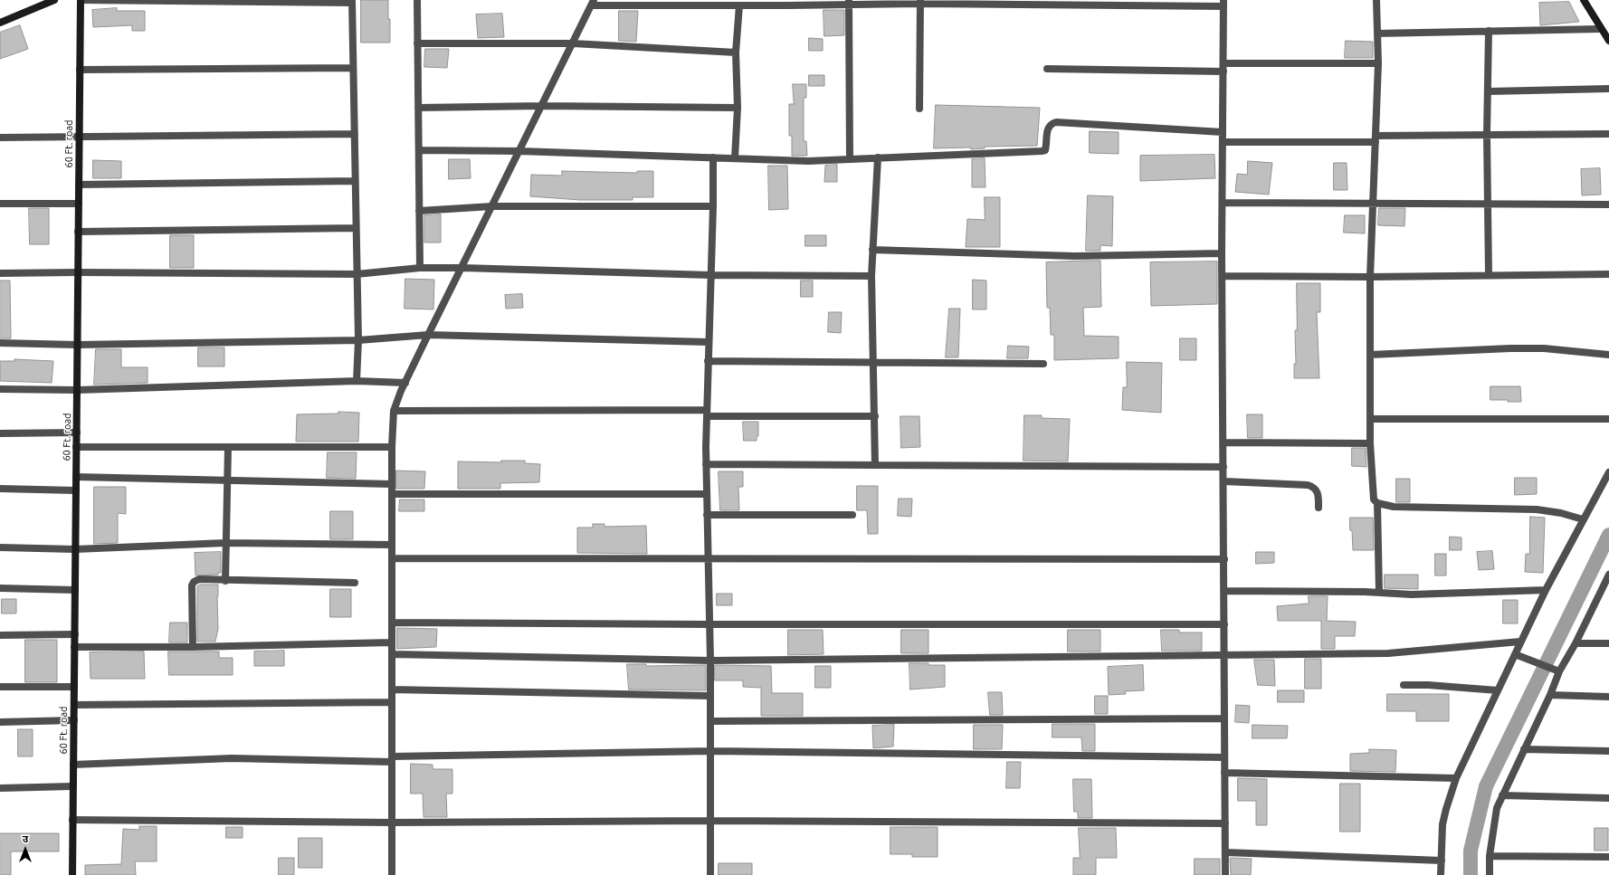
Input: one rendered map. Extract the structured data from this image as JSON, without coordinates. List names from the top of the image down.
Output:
{
  "streets": {
    "street": ["60 Ft. road"]
  },
  "north": "top"
}
